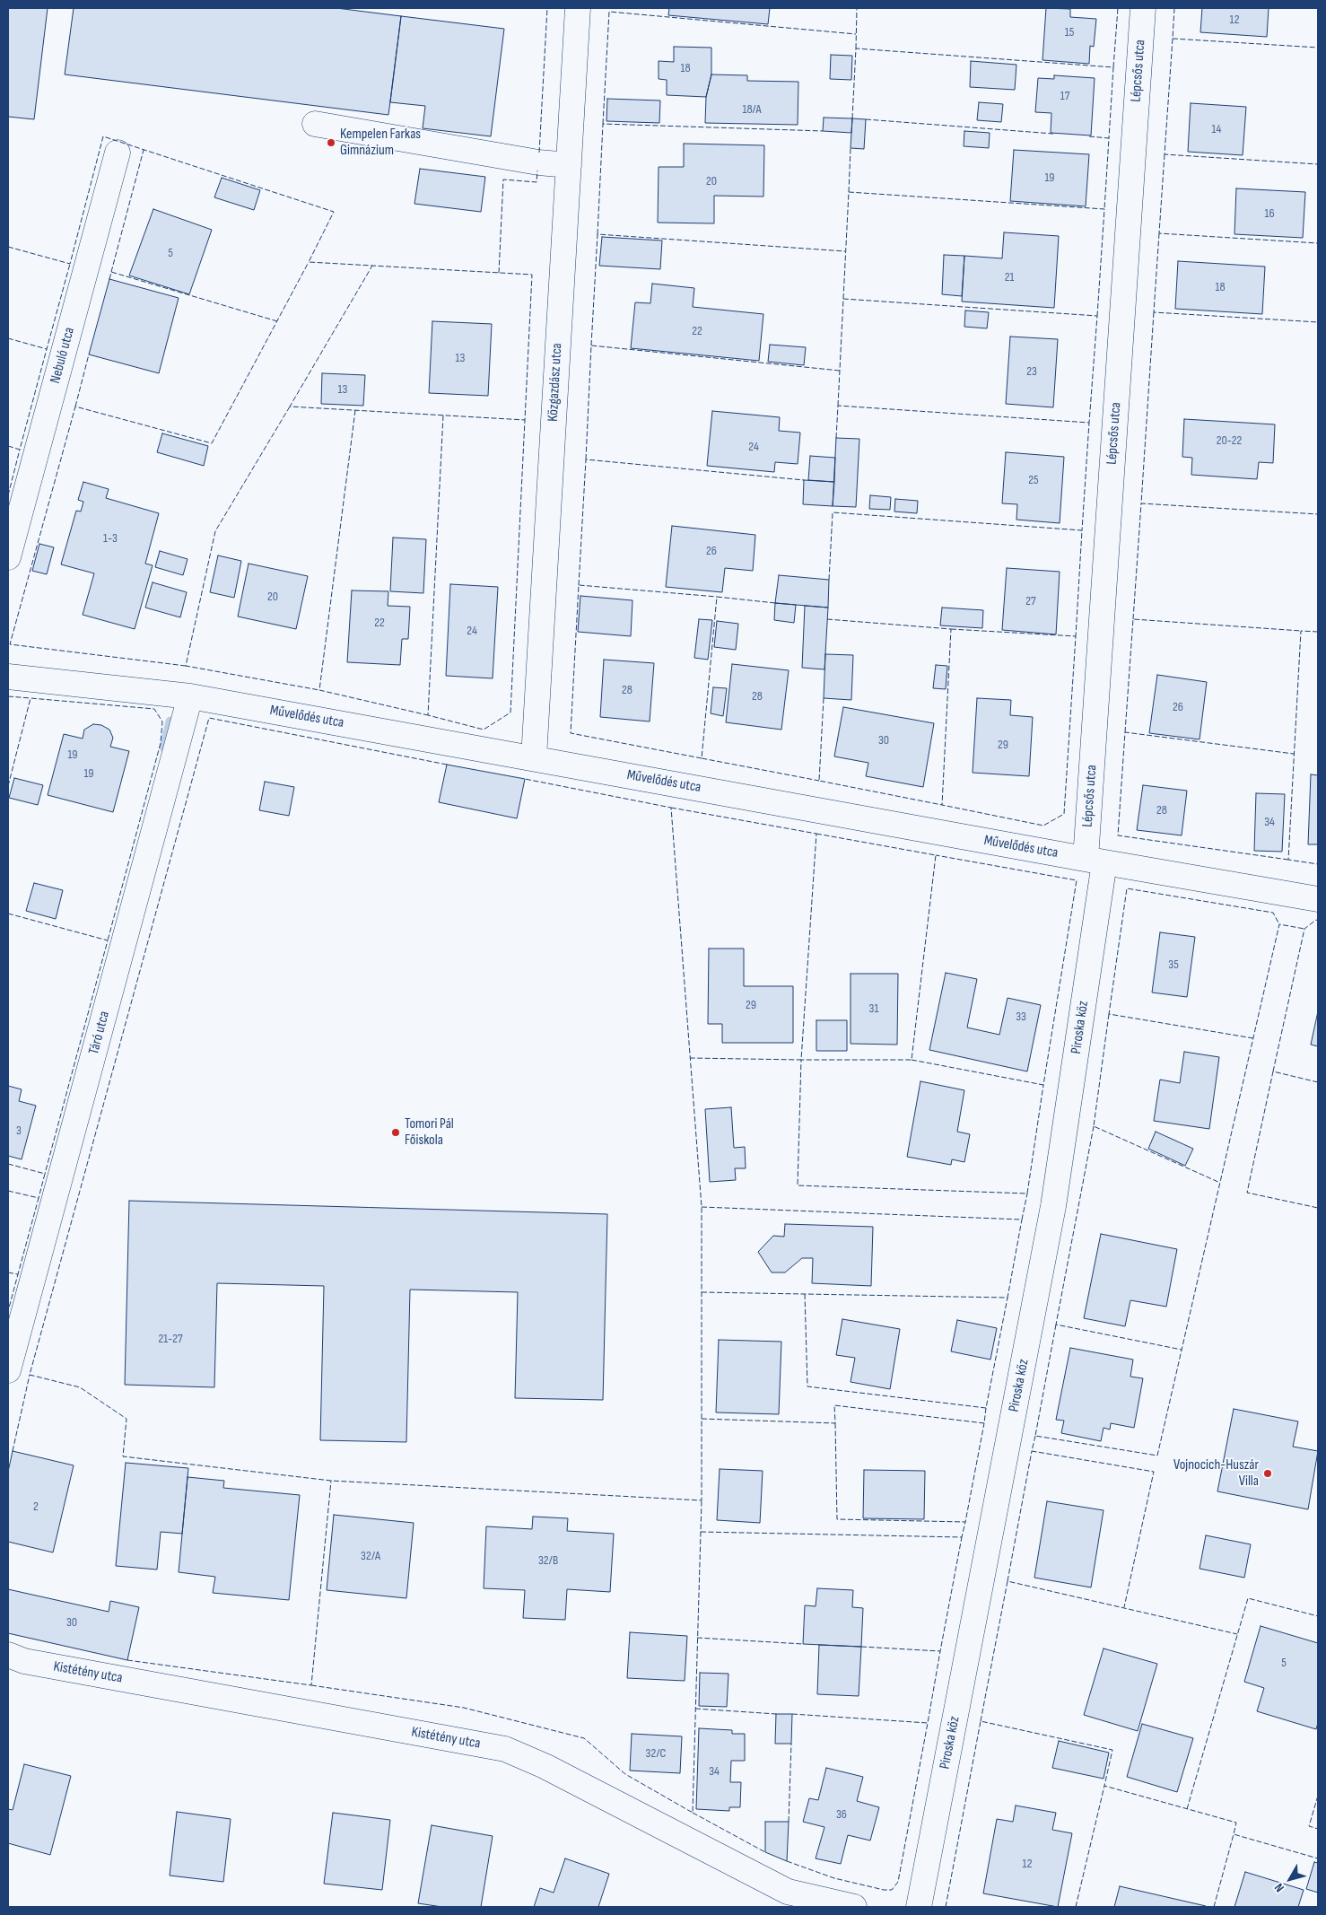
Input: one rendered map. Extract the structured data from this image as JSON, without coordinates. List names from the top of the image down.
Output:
{
  "streets": {
    "street": [
      "Lépcsős utca",
      "Nebuló utca",
      "Közgazdász utca",
      "Művelődés utca",
      "Piroska köz",
      "Táró utca",
      "Kistétény utca"
    ]
  },
  "crossings": [
    ["Lépcsős utca", "Művelődés utca"],
    ["Lépcsős utca", "Piroska köz"],
    ["Közgazdász utca", "Művelődés utca"],
    ["Művelődés utca", "Piroska köz"],
    ["Művelődés utca", "Táró utca"]
  ],
  "places": ["Kempelen Farkas Gimnázium", "Tomori Pál Főiskola", "Vojnocich-Huszár Villa"],
  "house_numbers": [
    "12",
    "15",
    "18",
    "17",
    "18/A",
    "14",
    "19",
    "20",
    "16",
    "5",
    "21",
    "18",
    "22",
    "13",
    "23",
    "13",
    "20-22",
    "24",
    "25",
    "1-3",
    "26",
    "20",
    "27",
    "22",
    "24",
    "28",
    "28",
    "26",
    "30",
    "29",
    "19",
    "19",
    "28",
    "34",
    "35",
    "29",
    "31",
    "33",
    "3",
    "21-27",
    "2",
    "32/A",
    "32/B",
    "30",
    "5",
    "32/C",
    "34",
    "36",
    "12"
  ],
  "north": "bottom left"
}
